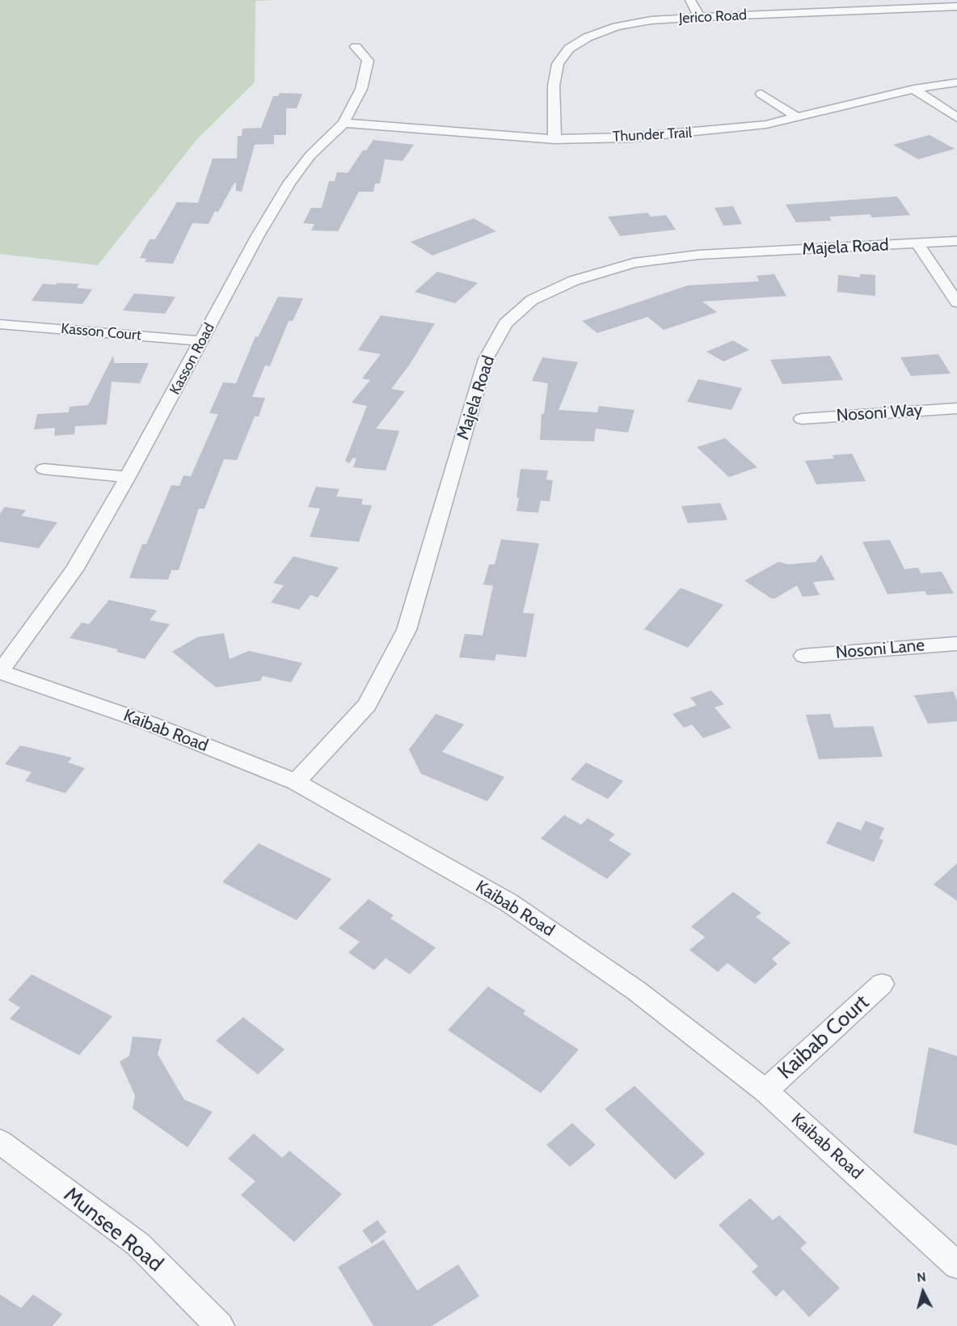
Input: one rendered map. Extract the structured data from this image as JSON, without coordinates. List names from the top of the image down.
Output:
{
  "streets": {
    "street": [
      "Jerico Road",
      "Thunder Trail",
      "Majela Road",
      "Kasson Court",
      "Kasson Road",
      "Nosoni Way",
      "Nosoni Lane",
      "Kaibab Road",
      "Kaibab Court",
      "Munsee Road"
    ]
  },
  "crossings": [
    ["Jerico Road", "Thunder Trail"],
    ["Thunder Trail", "Kasson Road"],
    ["Majela Road", "Kaibab Road"],
    ["Kasson Court", "Kasson Road"],
    ["Kasson Road", "Kaibab Road"],
    ["Kaibab Road", "Kaibab Court"]
  ],
  "north": "top"
}
